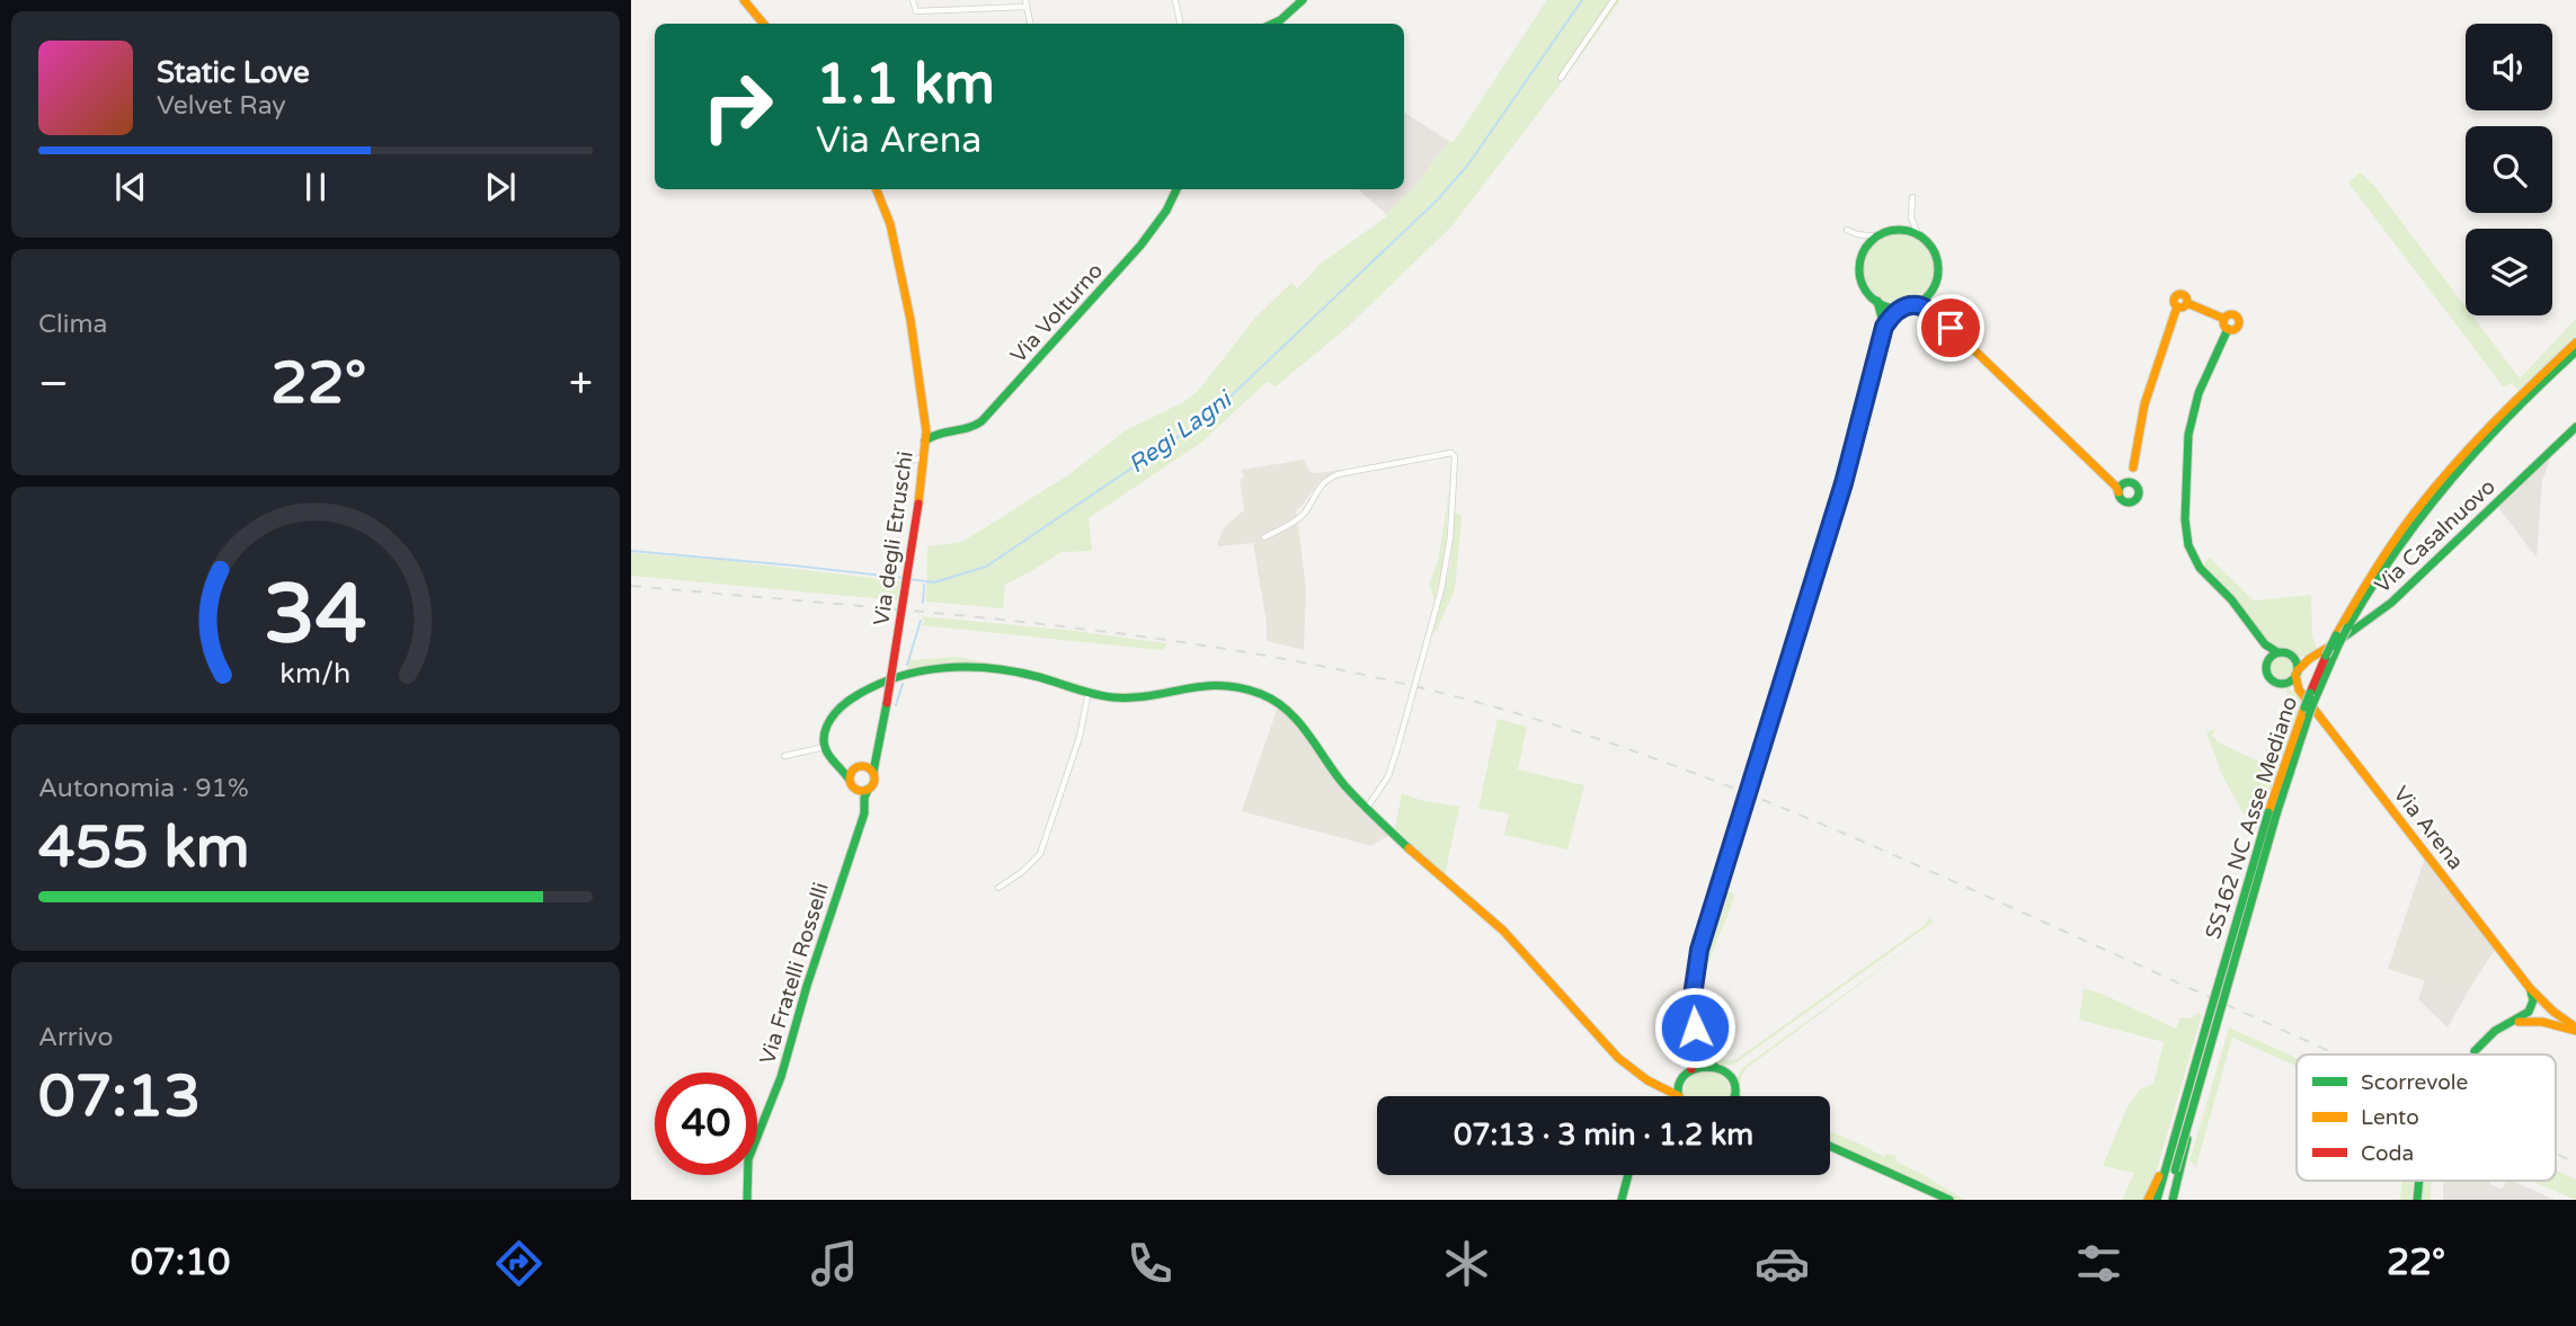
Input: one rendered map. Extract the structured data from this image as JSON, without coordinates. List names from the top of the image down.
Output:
{
  "streets": {
    "main road": [
      "Via Volturno",
      "Via Casalnuovo",
      "Via degli Etruschi",
      "SS162 NC Asse Mediano",
      "Via Arena",
      "Via Fratelli Rosselli"
    ]
  },
  "crossings": [
    ["Via Volturno", "Via degli Etruschi"],
    ["Via Casalnuovo", "Via Arena"],
    ["Via degli Etruschi", "Via Fratelli Rosselli"]
  ],
  "water": ["Regi Lagni"],
  "legend": ["Scorrevole", "Lento", "Coda"],
  "page": {
    "turn": ["1.1 km", "Via Arena"],
    "song": ["Static Love", "Velvet Ray"],
    "tile": [
      "Clima",
      ["Autonomia · 91%", "455 km"],
      ["Arrivo", "07:13"]
    ],
    "heat": ["−", "22°", "+"],
    "limit": "40",
    "trip": "07:13 · 3 min · 1.2 km",
    "tabs": ["07:10", "22°"],
    "gauge": ["34", "km/h"]
  }
}
